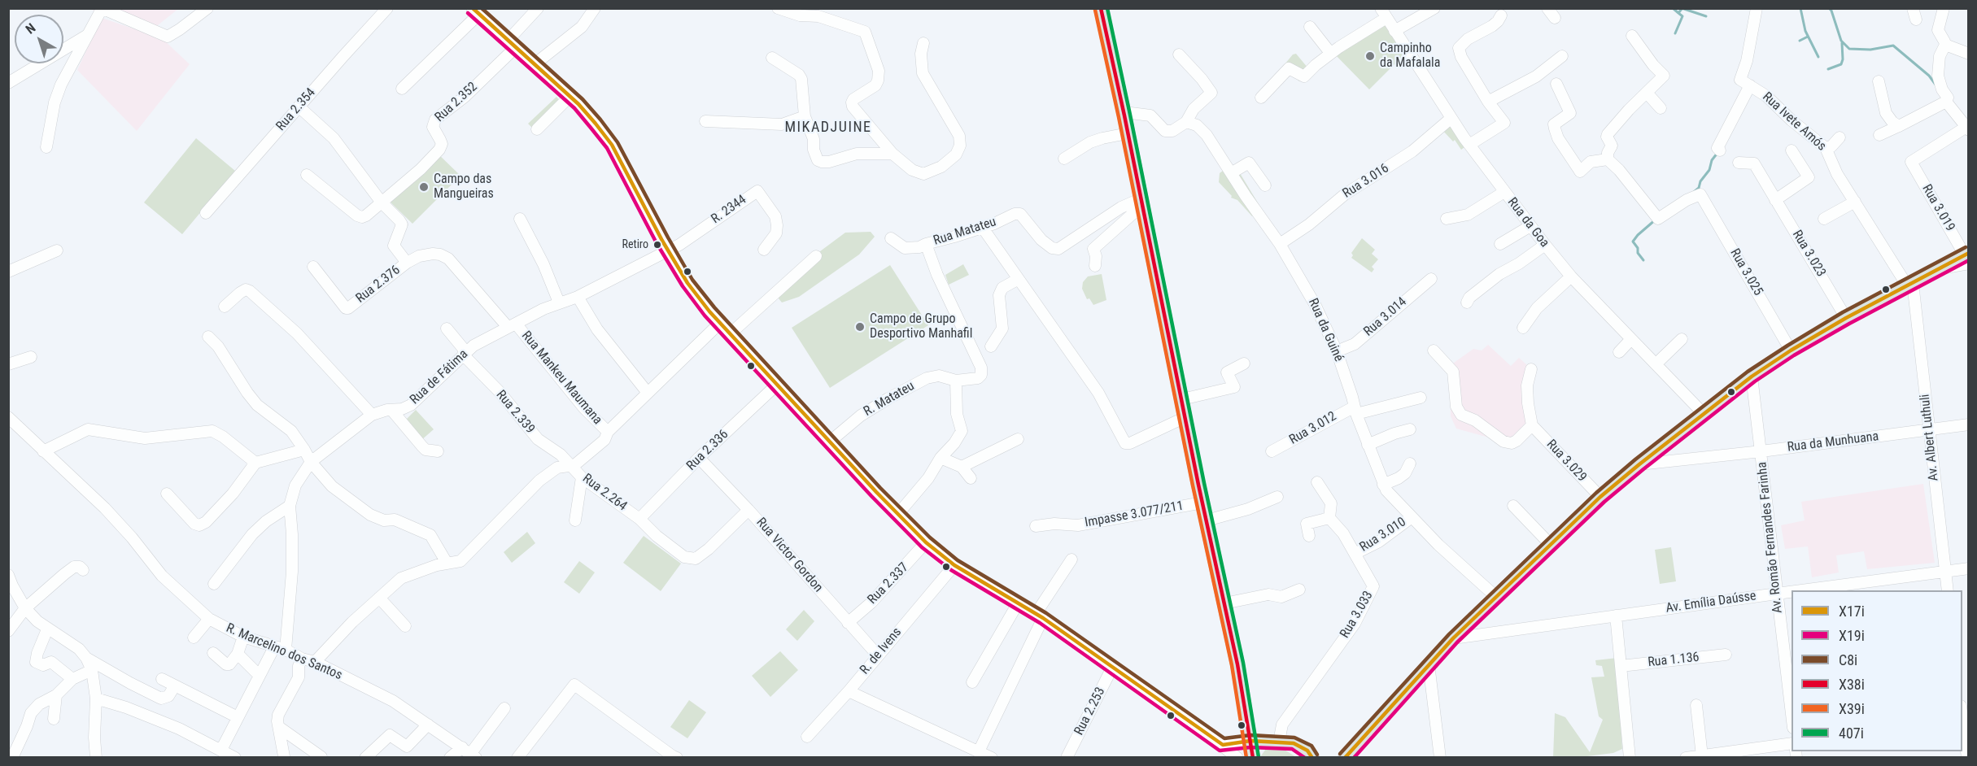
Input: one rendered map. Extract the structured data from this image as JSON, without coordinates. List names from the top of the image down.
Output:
{
  "streets": {
    "street": [
      "Rua 2.352",
      "Rua 2.354",
      "Rua Ivete Amós",
      "Rua 3.016",
      "Rua 3.019",
      "R. 2344",
      "Rua da Goa",
      "Rua Matateu",
      "Rua 3.023",
      "Rua 3.025",
      "Rua 2.376",
      "Rua 3.014",
      "Rua da Guiné",
      "Rua de Fátima",
      "Rua Mankeu Maumana",
      "R. Matateu",
      "Rua 2.339",
      "Rua 3.012",
      "Av. Albert Luthuli",
      "Rua da Munhuana",
      "Rua 2.336",
      "Rua 3.029",
      "Rua 2.264",
      "Impasse 3.077/211",
      "Rua 3.010",
      "Av. Romão Fernandes Farinha",
      "Rua Victor Gordon",
      "Rua 2.337",
      "Av. Emília Daússe",
      "Rua 3.033",
      "R. de Ivens",
      "R. Marcelino dos Santos",
      "Rua 1.136",
      "Rua 2.253"
    ]
  },
  "crossings": [
    ["Rua Ivete Amós", "Av. Albert Luthuli"],
    ["Rua 3.016", "Rua da Goa"],
    ["Rua 3.016", "Rua da Guiné"],
    ["R. 2344", "Rua de Fátima"],
    ["Rua Matateu", "R. Matateu"],
    ["Rua 2.376", "Rua Mankeu Maumana"],
    ["Rua 3.014", "Rua da Guiné"],
    ["Rua da Guiné", "Rua 3.012"],
    ["Rua da Guiné", "Rua 3.010"],
    ["Rua de Fátima", "Rua Mankeu Maumana"],
    ["Rua de Fátima", "Rua 2.339"],
    ["Rua de Fátima", "R. Marcelino dos Santos"],
    ["Rua 2.339", "Rua 2.264"],
    ["Av. Albert Luthuli", "Rua da Munhuana"],
    ["Av. Albert Luthuli", "Av. Emília Daússe"],
    ["Rua da Munhuana", "Av. Romão Fernandes Farinha"],
    ["Rua 2.336", "Rua 2.264"],
    ["Rua 2.336", "Rua Victor Gordon"],
    ["Rua 2.264", "Rua Victor Gordon"],
    ["Rua 3.010", "Rua 3.033"],
    ["Av. Romão Fernandes Farinha", "Av. Emília Daússe"],
    ["Rua Victor Gordon", "Rua 2.337"],
    ["Rua Victor Gordon", "R. de Ivens"]
  ],
  "districts": ["MIKADJUINE"],
  "places": [
    "Campinho da Mafalala",
    "Campo das Mangueiras",
    "Retiro",
    "Campo de Grupo Desportivo Manhafil"
  ],
  "lines": [
    "transit line X17i",
    "transit line C8i",
    "transit line X38i",
    "transit line 407i",
    "transit line X39i",
    "transit line X19i"
  ],
  "legend": [
    "X17i",
    "X19i",
    "C8i",
    "X38i",
    "X39i",
    "407i"
  ],
  "north": "top left"
}
